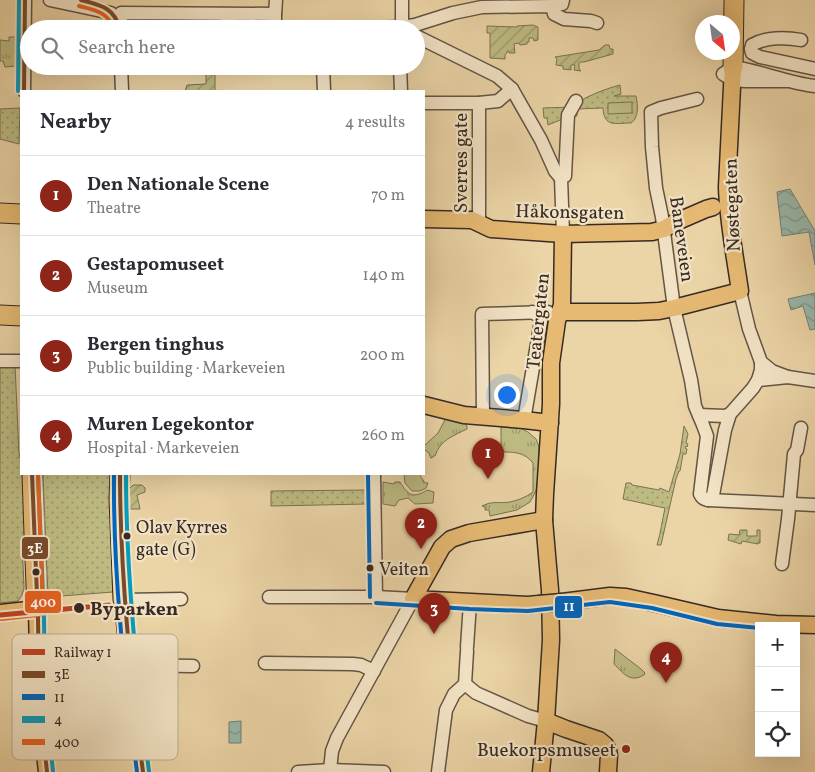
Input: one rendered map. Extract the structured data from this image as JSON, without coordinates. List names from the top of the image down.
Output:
{
  "streets": {
    "highway": ["Nøstegaten"],
    "main road": ["Håkonsgaten", "Teatergaten"],
    "street": ["Sverres gate", "Baneveien"]
  },
  "crossings": [
    ["Sverres gate", "Håkonsgaten"],
    ["Nøstegaten", "Håkonsgaten"],
    ["Håkonsgaten", "Baneveien"],
    ["Håkonsgaten", "Teatergaten"]
  ],
  "places": [
    "Olav Kyrres gate (G)",
    "Veiten",
    "Byparken",
    "Buekorpsmuseet"
  ],
  "lines": [
    "transit line 3E",
    "transit line 4",
    "transit line 400",
    "transit line 11",
    "rail line 1"
  ],
  "legend": [
    "Railway 1",
    "3E",
    "11",
    "4",
    "400"
  ],
  "north": "bottom right",
  "page": {
    "search": "Search here",
    "heading": ["Nearby", "4 results"],
    "list": [
      {
        "mark": "1",
        "name": "Den Nationale Scene",
        "note": "Theatre",
        "value": "70 m"
      },
      {
        "mark": "2",
        "name": "Gestapomuseet",
        "note": "Museum",
        "value": "140 m"
      },
      {
        "mark": "3",
        "name": "Bergen tinghus",
        "note": "Public building · Markeveien",
        "value": "200 m"
      },
      {
        "mark": "4",
        "name": "Muren Legekontor",
        "note": "Hospital · Markeveien",
        "value": "260 m"
      }
    ],
    "pins": [
      "1",
      "2",
      "3",
      "4"
    ],
    "map_buttons": ["+", "−"]
  }
}
